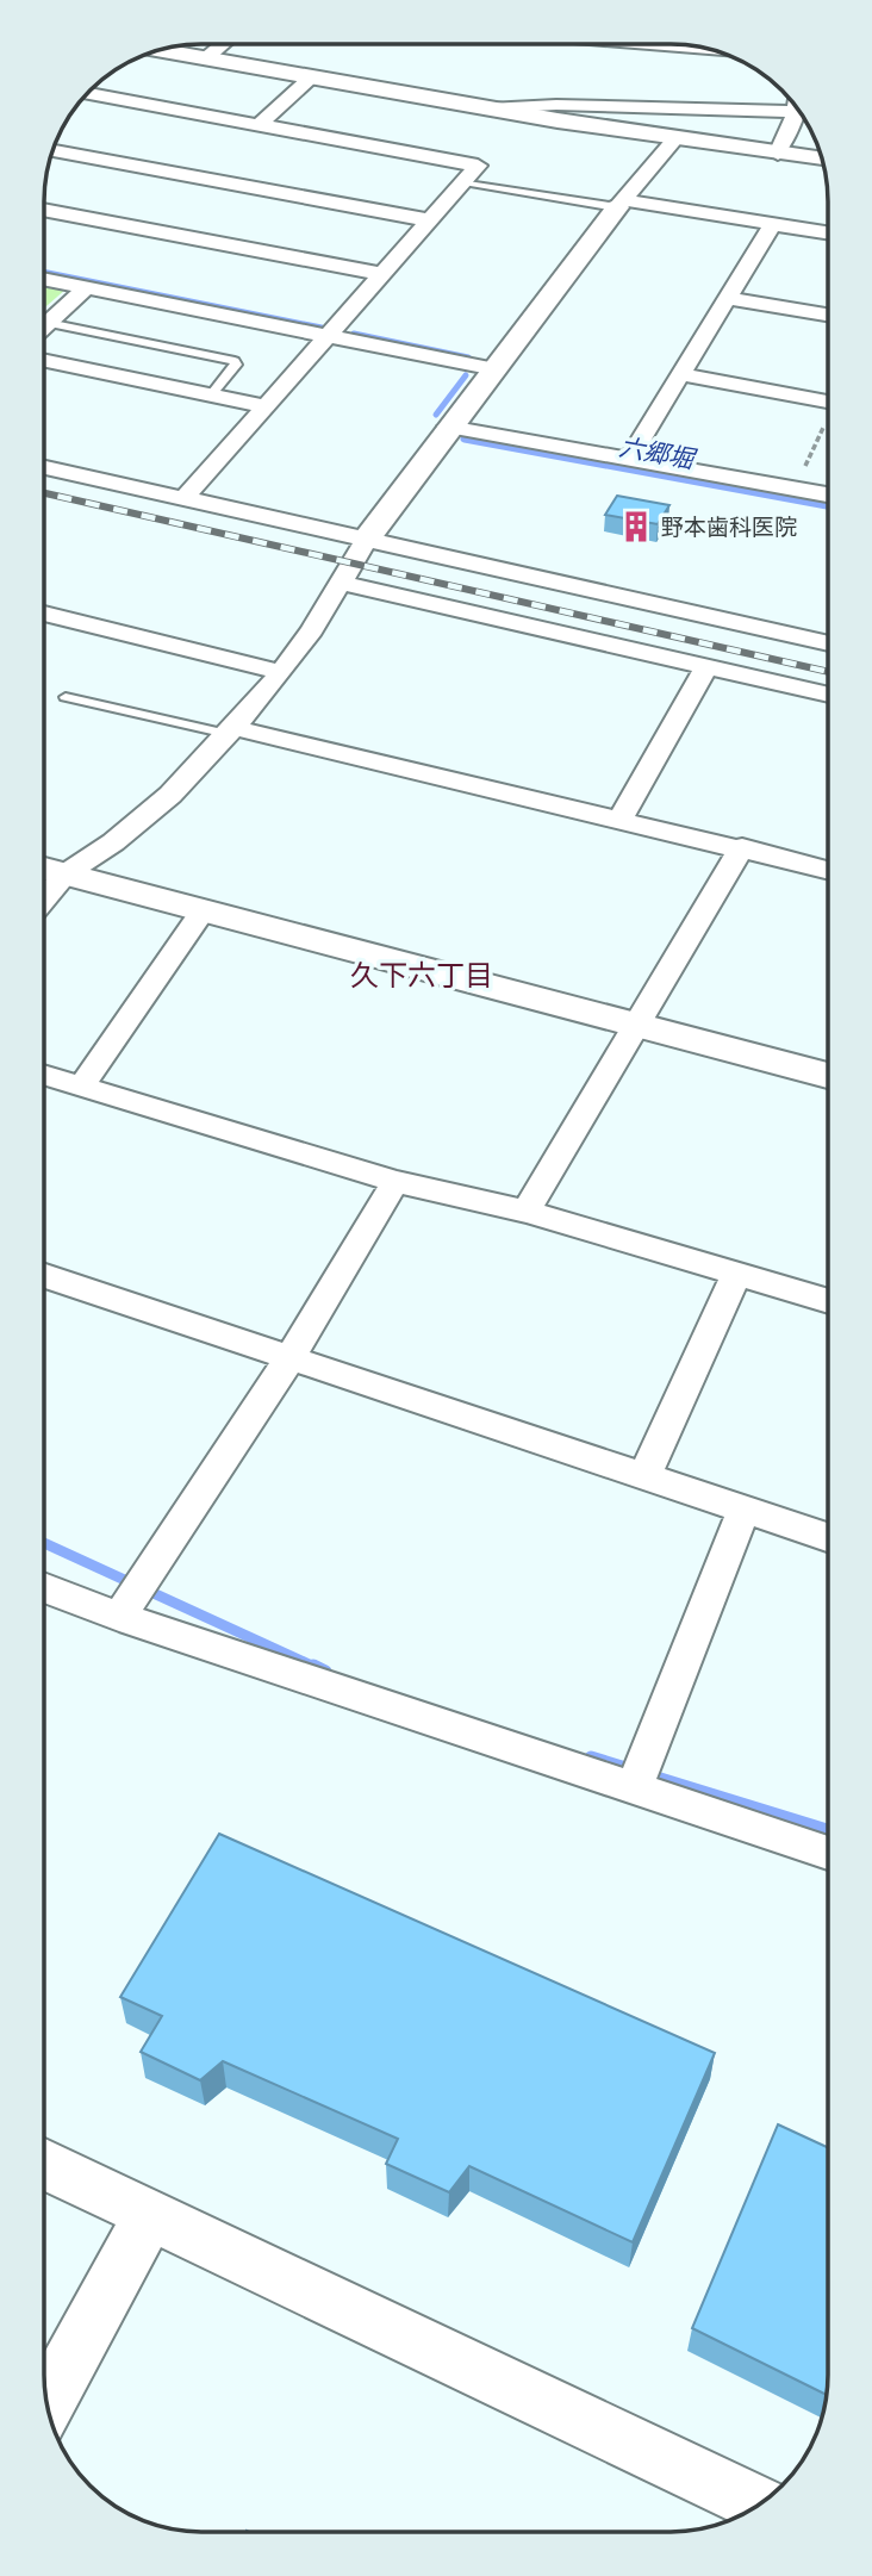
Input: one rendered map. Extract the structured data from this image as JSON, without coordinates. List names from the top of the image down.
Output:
{
  "districts": ["久下六丁目"],
  "water": ["六郷堀"],
  "places": {
    "building": ["野本歯科医院"]
  }
}
